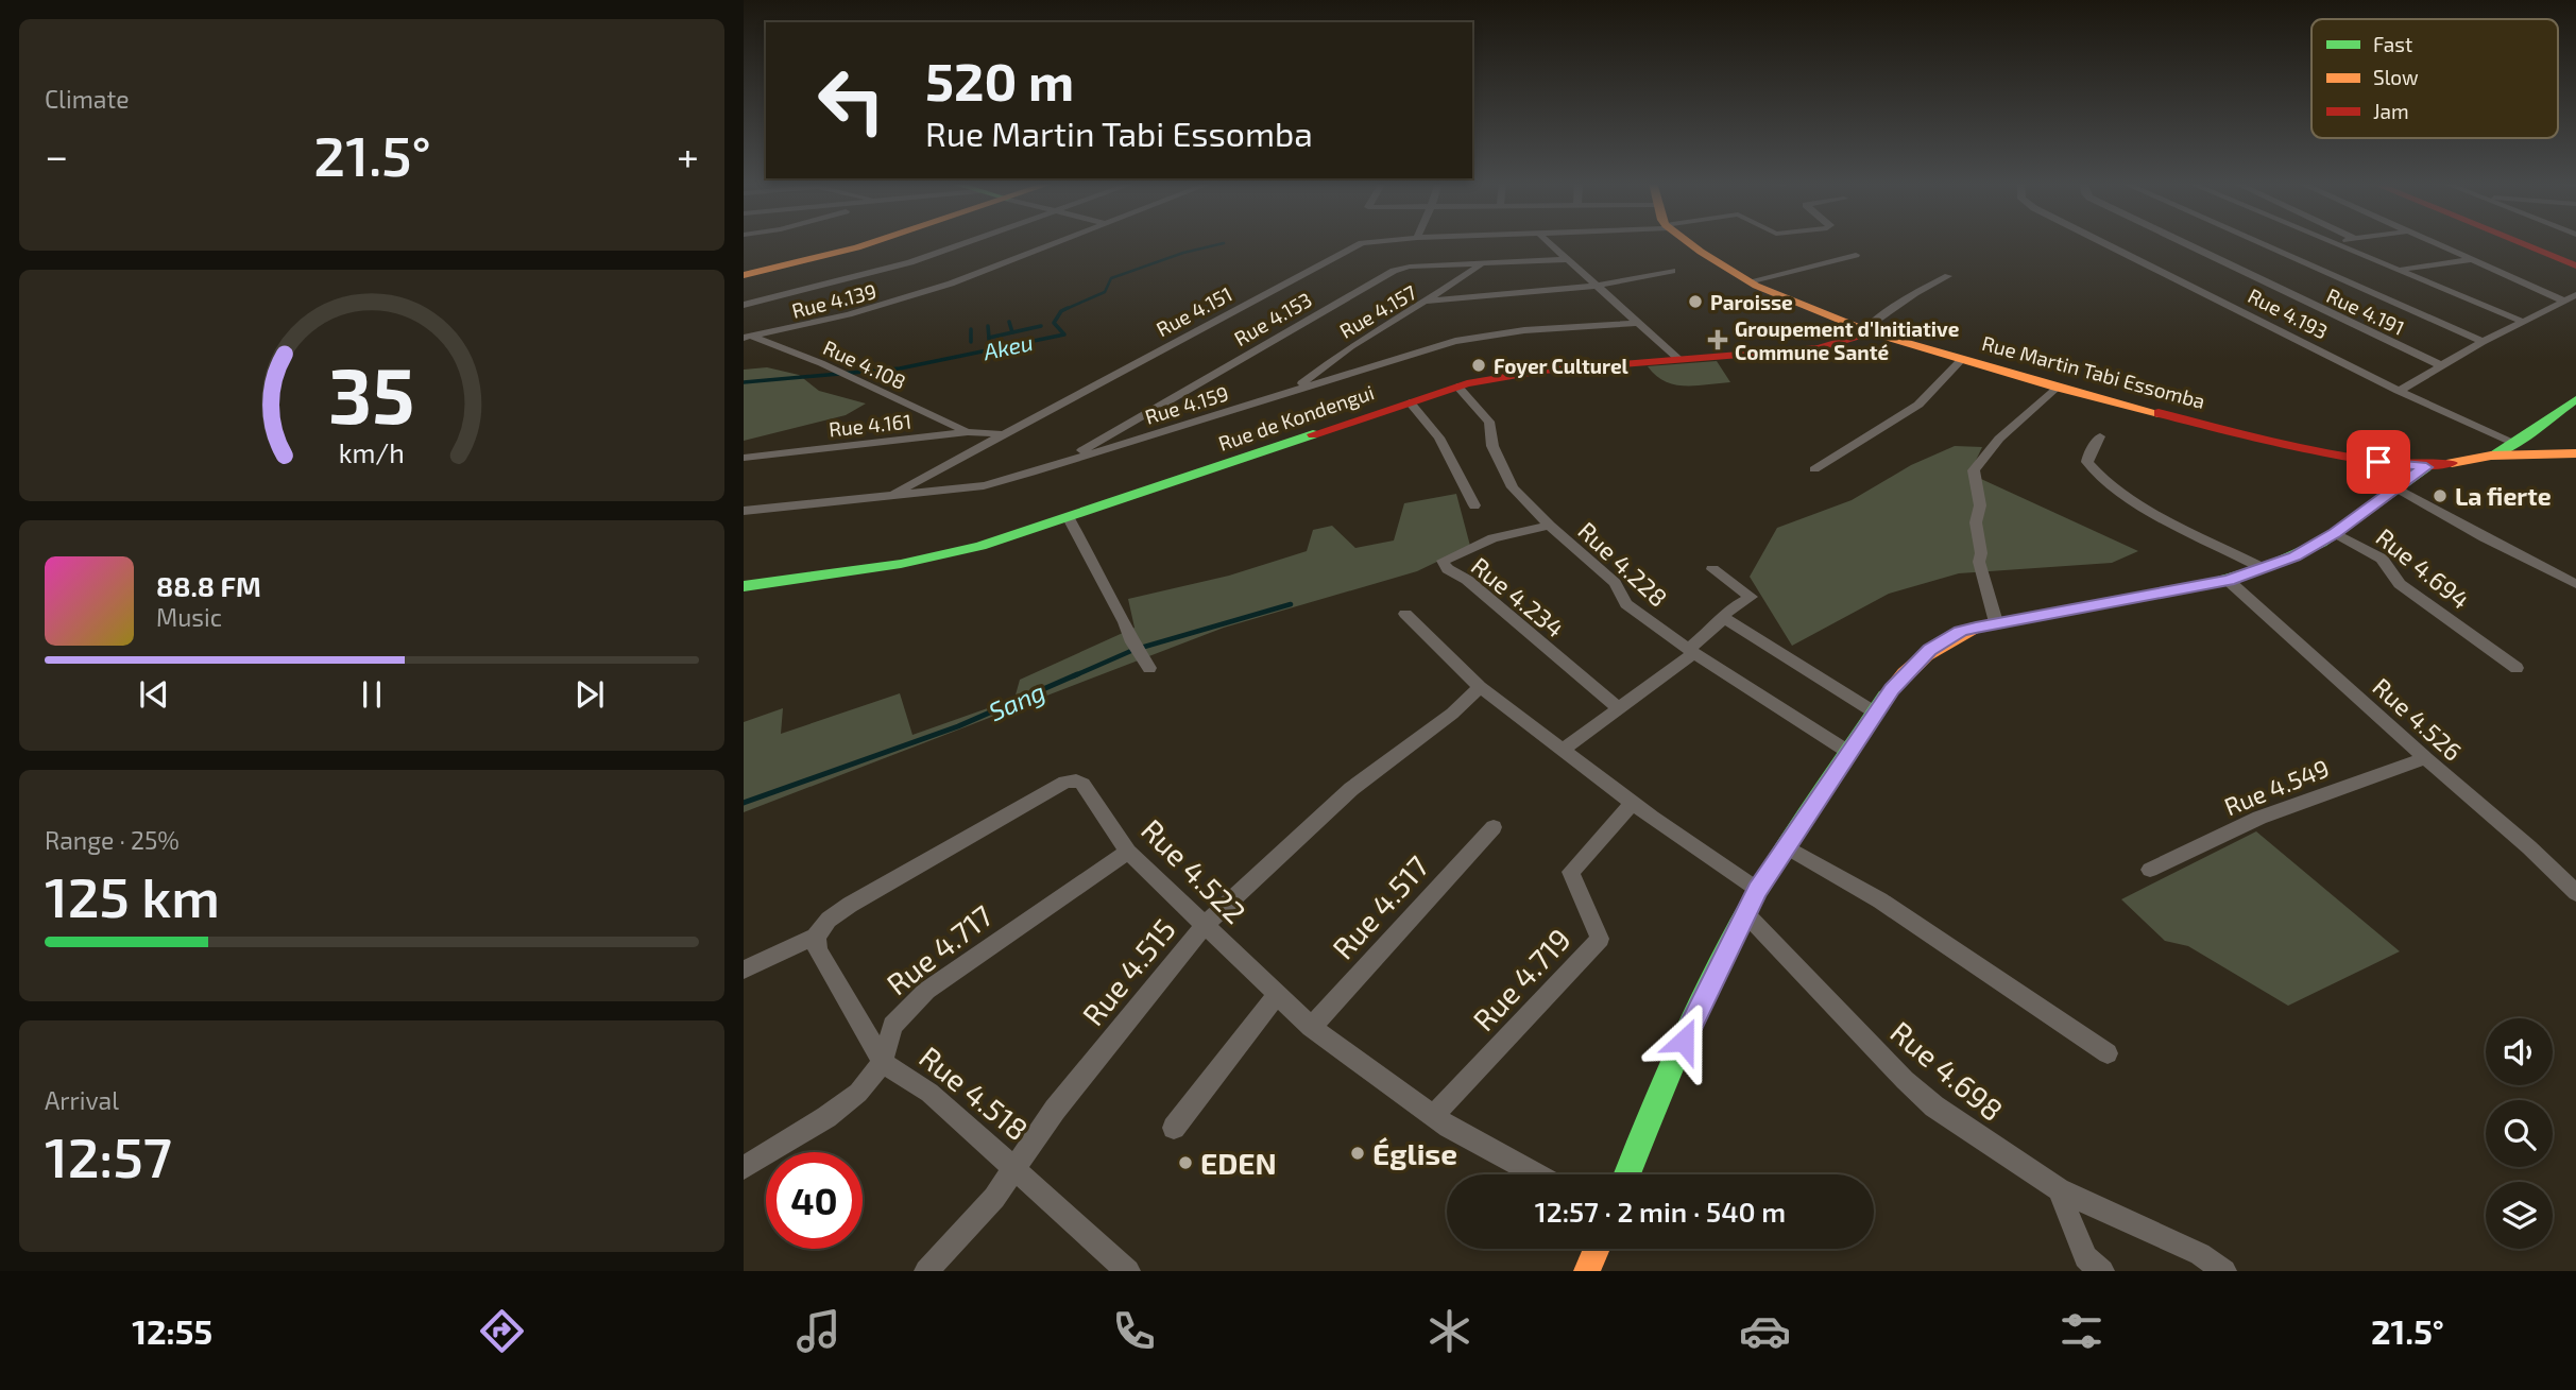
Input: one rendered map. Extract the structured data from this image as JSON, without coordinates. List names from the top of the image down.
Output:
{
  "streets": {
    "main road": ["Rue Martin Tabi Essomba", "Rue de Kondengui"],
    "street": [
      "Rue 4.139",
      "Rue 4.151",
      "Rue 4.157",
      "Rue 4.191",
      "Rue 4.193",
      "Rue 4.153",
      "Rue 4.108",
      "Rue 4.159",
      "Rue 4.161",
      "Rue 4.228",
      "Rue 4.694",
      "Rue 4.234",
      "Rue 4.526",
      "Rue 4.549",
      "Rue 4.522",
      "Rue 4.517",
      "Rue 4.717",
      "Rue 4.515",
      "Rue 4.719",
      "Rue 4.698",
      "Rue 4.518"
    ]
  },
  "crossings": [
    ["Rue 4.139", "Rue 4.108"],
    ["Rue 4.151", "Rue 4.159"],
    ["Rue 4.151", "Rue 4.161"],
    ["Rue 4.157", "Rue 4.159"],
    ["Rue 4.153", "Rue 4.159"],
    ["Rue 4.108", "Rue 4.161"],
    ["Rue Martin Tabi Essomba", "Rue de Kondengui"],
    ["Rue de Kondengui", "Rue 4.228"],
    ["Rue 4.228", "Rue 4.234"],
    ["Rue 4.526", "Rue 4.549"],
    ["Rue 4.522", "Rue 4.517"],
    ["Rue 4.522", "Rue 4.717"],
    ["Rue 4.522", "Rue 4.515"],
    ["Rue 4.522", "Rue 4.719"],
    ["Rue 4.522", "Rue 4.518"],
    ["Rue 4.717", "Rue 4.518"],
    ["Rue 4.515", "Rue 4.518"]
  ],
  "water": ["Akeu", "Sang"],
  "places": {
    "other": [
      "Paroisse",
      "Foyer Culturel",
      "La fierte",
      "Église",
      "EDEN"
    ],
    "health": ["Groupement d'Initiative Commune Santé"]
  },
  "legend": ["Fast", "Slow", "Jam"],
  "page": {
    "tile": [
      "Climate",
      ["Range · 25%", "125 km"],
      ["Arrival", "12:57"]
    ],
    "turn": ["520 m", "Rue Martin Tabi Essomba"],
    "heat": ["−", "21.5°", "+"],
    "song": ["88.8 FM", "Music"],
    "limit": "40",
    "trip": "12:57 · 2 min · 540 m",
    "tabs": ["12:55", "21.5°"],
    "gauge": ["35", "km/h"]
  }
}
